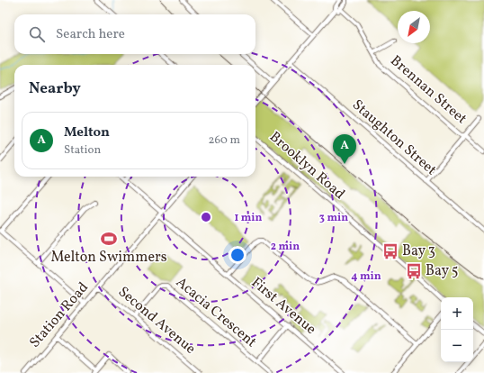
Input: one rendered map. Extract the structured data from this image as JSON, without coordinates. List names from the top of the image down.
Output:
{
  "streets": {
    "street": [
      "Brennan Street",
      "Staughton Street",
      "Brooklyn Road",
      "First Avenue",
      "Acacia Crescent",
      "Station Road",
      "Second Avenue"
    ]
  },
  "crossings": [
    ["First Avenue", "Station Road"],
    ["Acacia Crescent", "Second Avenue"],
    ["Station Road", "Second Avenue"]
  ],
  "places": {
    "sports": ["Melton Swimmers"],
    "bus stop": ["Bay 3", "Bay 5"]
  },
  "north": "bottom left",
  "page": {
    "search": "Search here",
    "heading": "Nearby",
    "list": [
      {
        "mark": "A",
        "name": "Melton",
        "note": "Station",
        "value": "260 m"
      }
    ],
    "pins": "A",
    "map_buttons": ["+", "−"]
  },
  "rings": [
    "1 min",
    "3 min",
    "2 min",
    "4 min"
  ]
}
